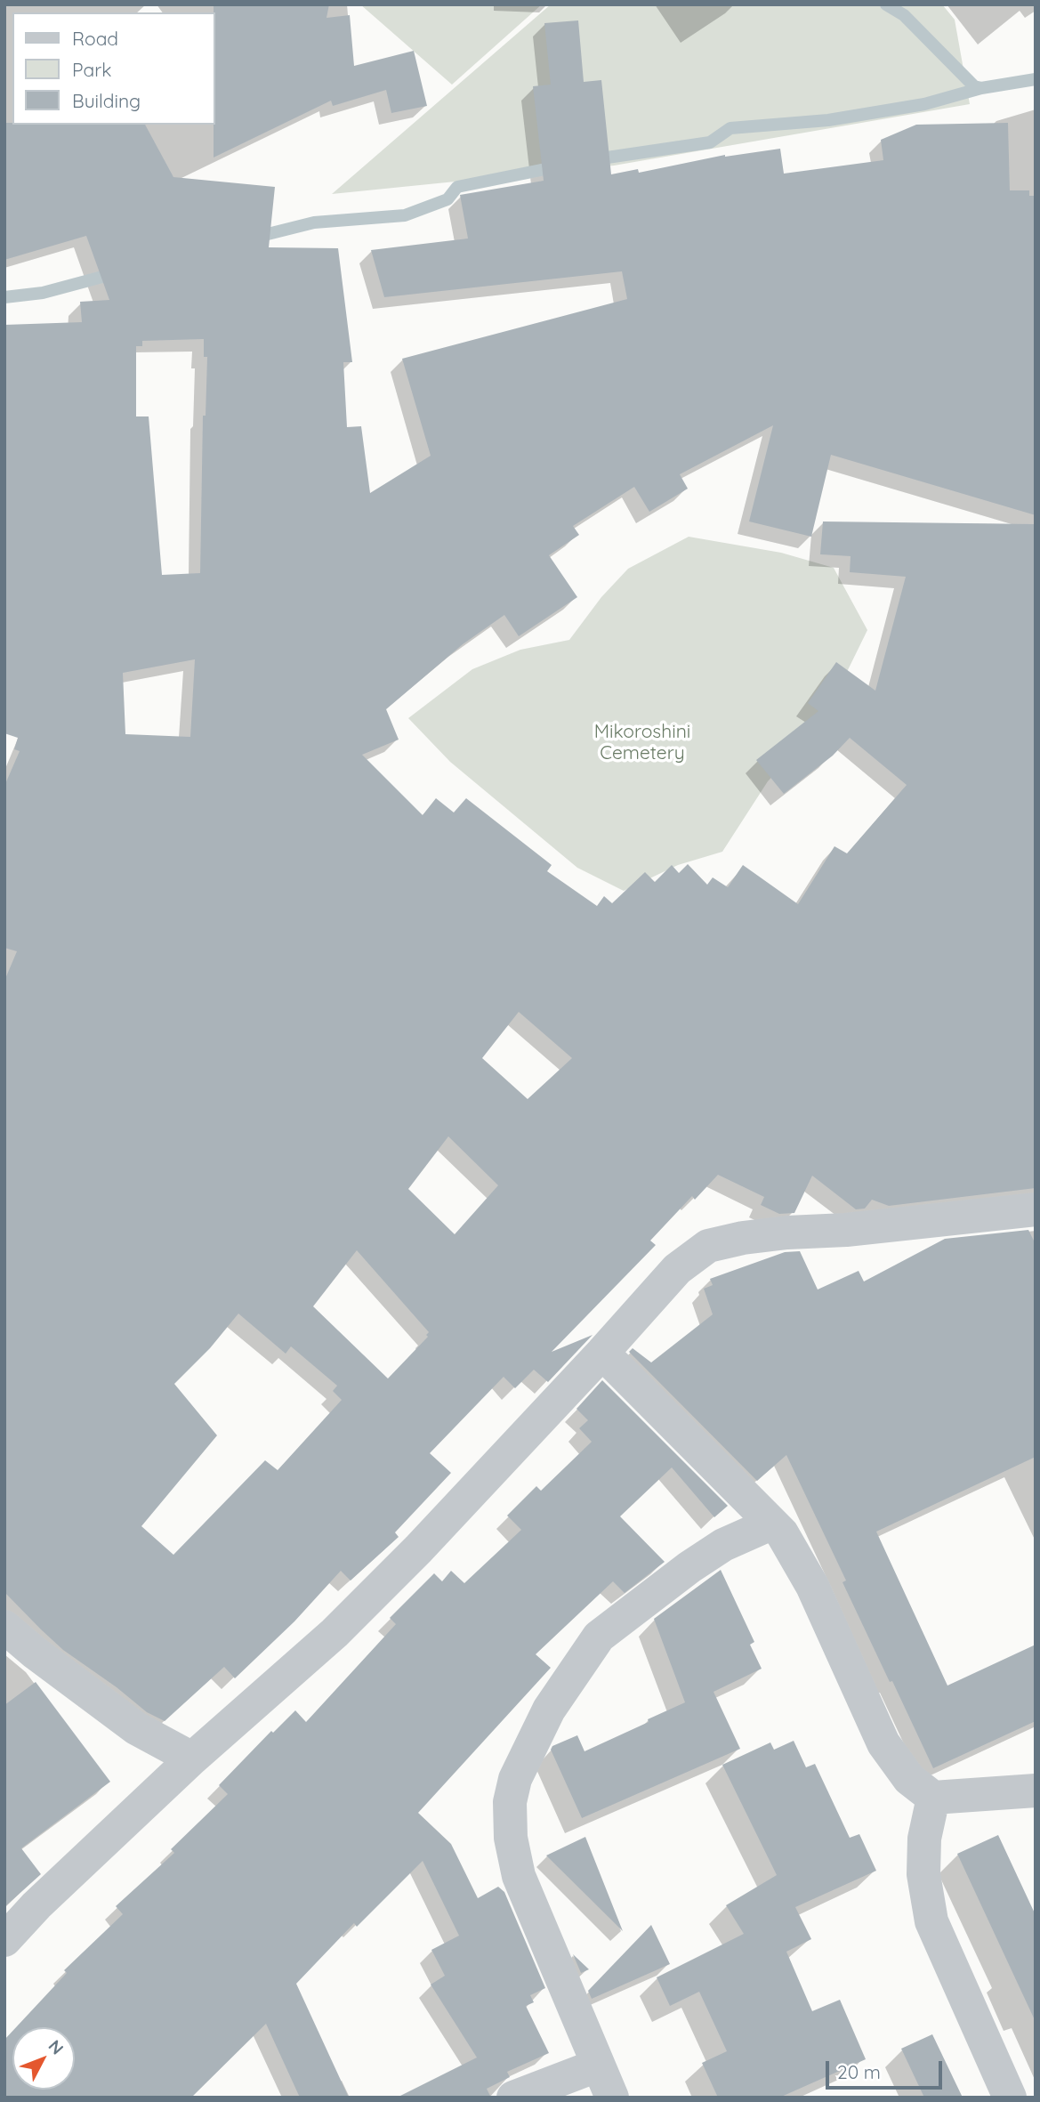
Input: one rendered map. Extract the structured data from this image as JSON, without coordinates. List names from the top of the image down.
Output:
{
  "parks": ["Mikoroshini Cemetery"],
  "legend": ["Road", "Park", "Building"],
  "scale_bar": "20 m",
  "north": "top right"
}
